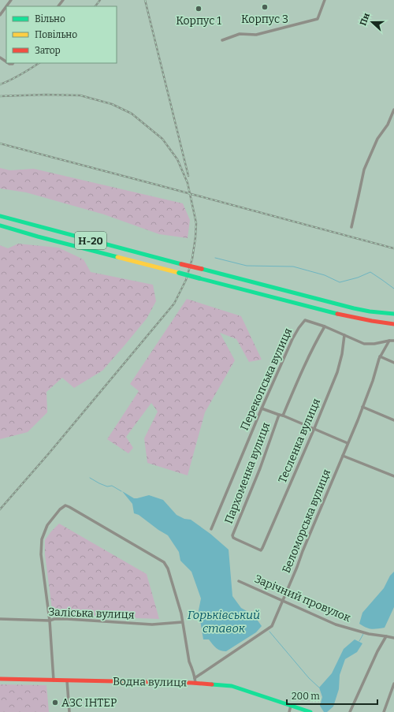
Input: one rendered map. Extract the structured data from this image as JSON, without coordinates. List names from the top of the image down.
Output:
{
  "streets": {
    "main road": ["Н-20", "Водна вулиця"],
    "street": [
      "Перекопська вулиця",
      "Тесленка вулиця",
      "Пархоменка вулиця",
      "Беломорська вулиця",
      "Зарічний провулок",
      "Заліська вулиця"
    ]
  },
  "crossings": [
    ["Перекопська вулиця", "Тесленка вулиця"],
    ["Перекопська вулиця", "Пархоменка вулиця"],
    ["Перекопська вулиця", "Беломорська вулиця"],
    ["Тесленка вулиця", "Пархоменка вулиця"],
    ["Беломорська вулиця", "Зарічний провулок"],
    ["Беломорська вулиця", "Водна вулиця"]
  ],
  "water": ["Горьківський ставок"],
  "places": ["Корпус 3", "Корпус 1", "АЗС ІНТЕР"],
  "legend": ["Вільно", "Повільно", "Затор"],
  "scale_bar": "200 m",
  "north": "left"
}
